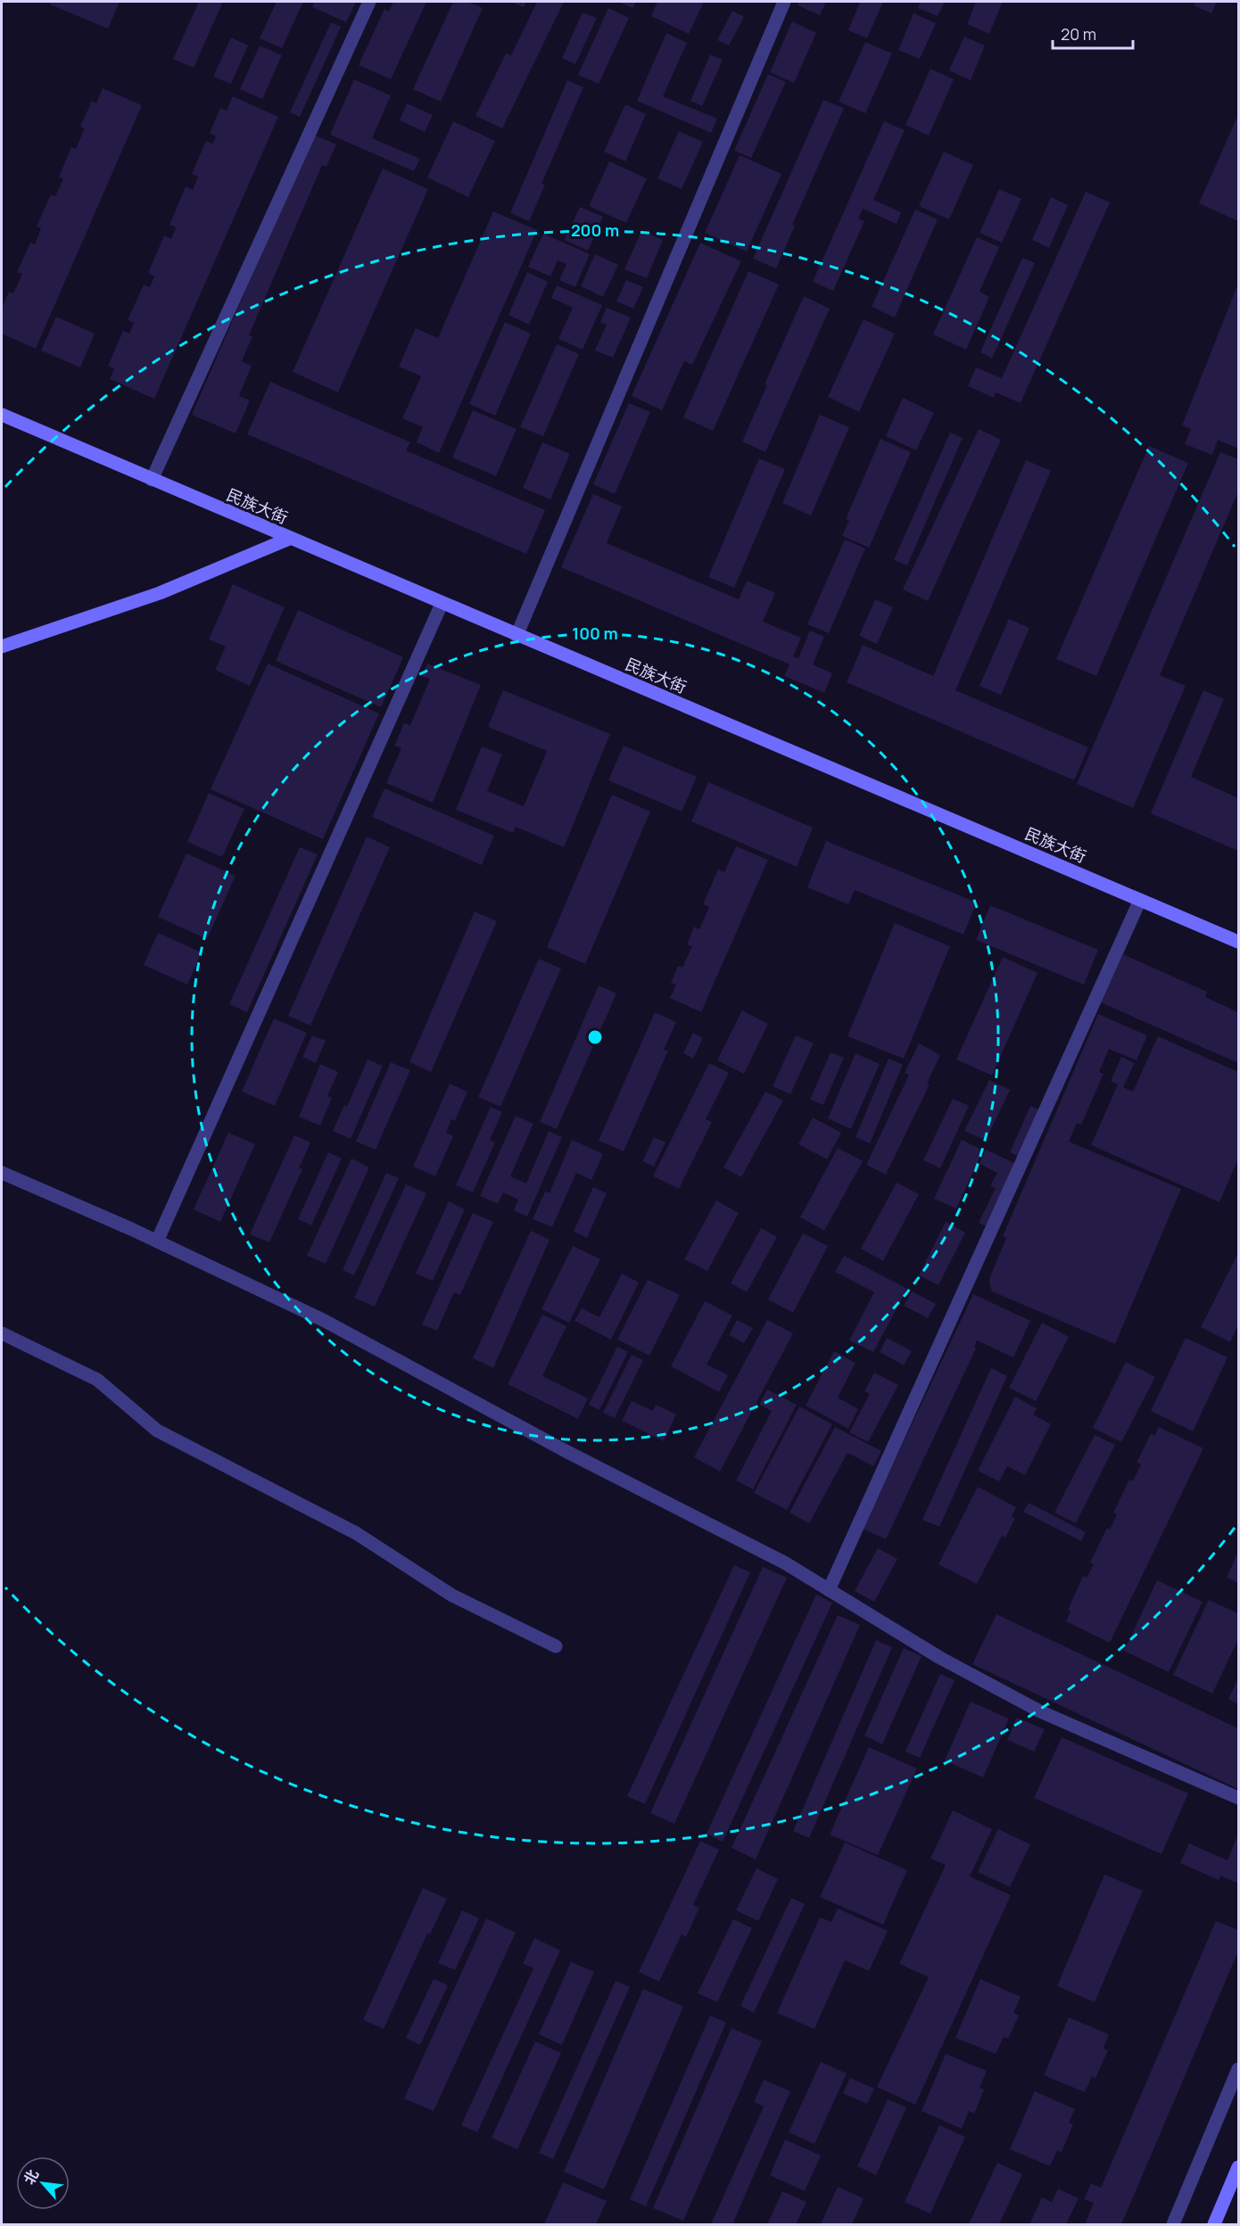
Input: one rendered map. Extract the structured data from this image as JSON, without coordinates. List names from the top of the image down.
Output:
{
  "streets": {
    "main road": ["民族大街"]
  },
  "scale_bar": "20 m",
  "north": "top left",
  "rings": ["200 m", "100 m"]
}
